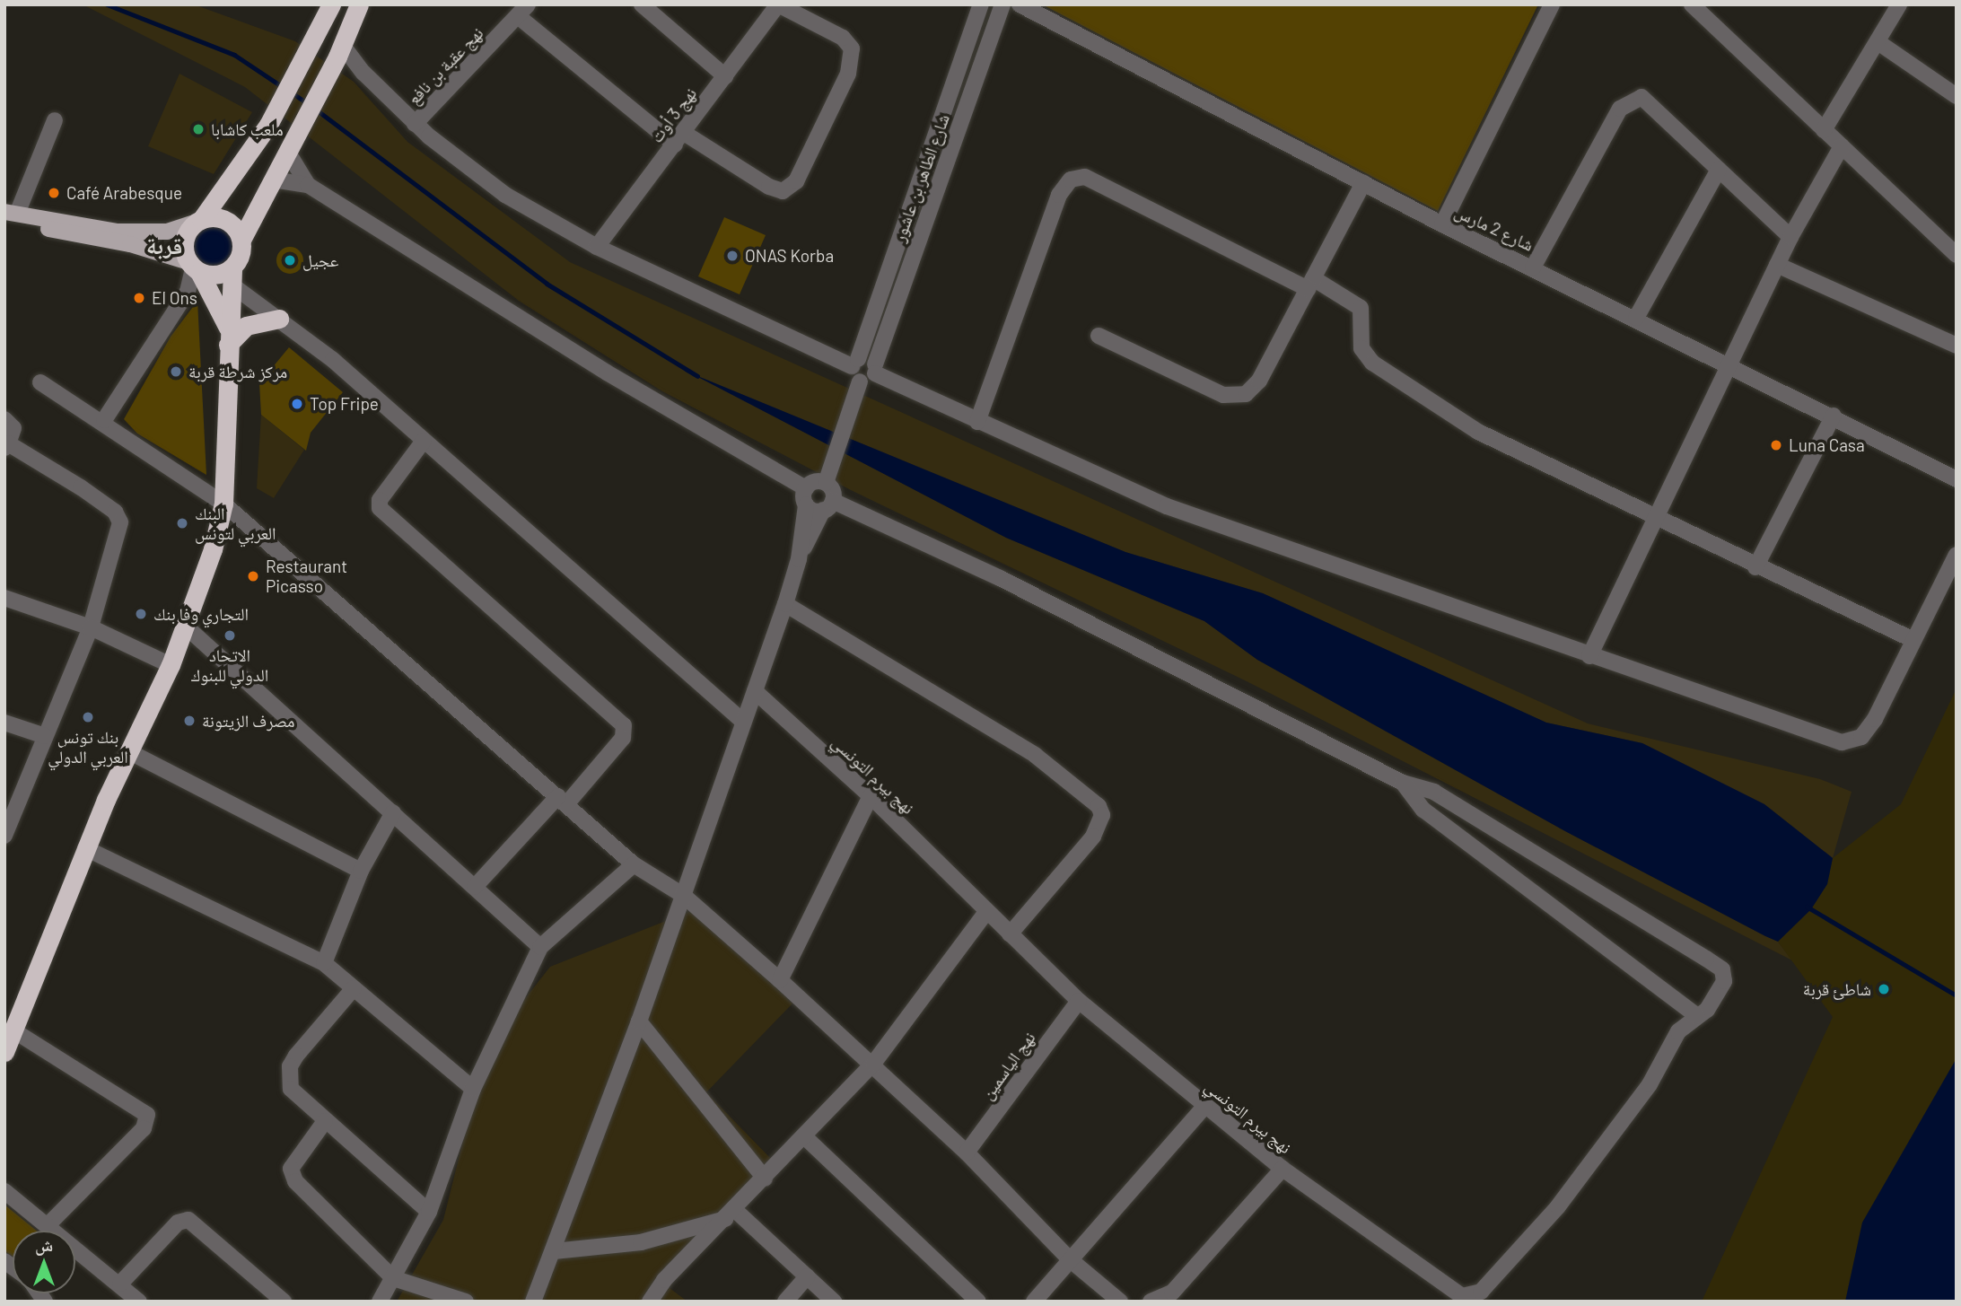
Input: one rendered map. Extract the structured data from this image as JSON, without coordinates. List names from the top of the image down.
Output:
{
  "streets": {
    "street": [
      "نهج عقبة بن نافع",
      "نهج 3 أوت",
      "شارع الطاهر بن عاشور",
      "شارع 2 مارس",
      "نهج بيرم التونسي",
      "نهج الياسمين"
    ]
  },
  "crossings": [
    ["نهج بيرم التونسي", "نهج الياسمين"]
  ],
  "districts": ["قربة"],
  "places": [
    "ملعب كاشابا",
    "Café Arabesque",
    "ONAS Korba",
    "عجيل",
    "El Ons",
    "مركز شرطة قربة",
    "Top Fripe",
    "Luna Casa",
    "البنك العربي لتونس",
    "Restaurant Picasso",
    "التجاري وفا بنك",
    "الاتحاد الدولي للبنوك",
    "بنك تونس العربي الدولي",
    "مصرف الزيتونة",
    "شاطئ قربة"
  ],
  "north": "top"
}
